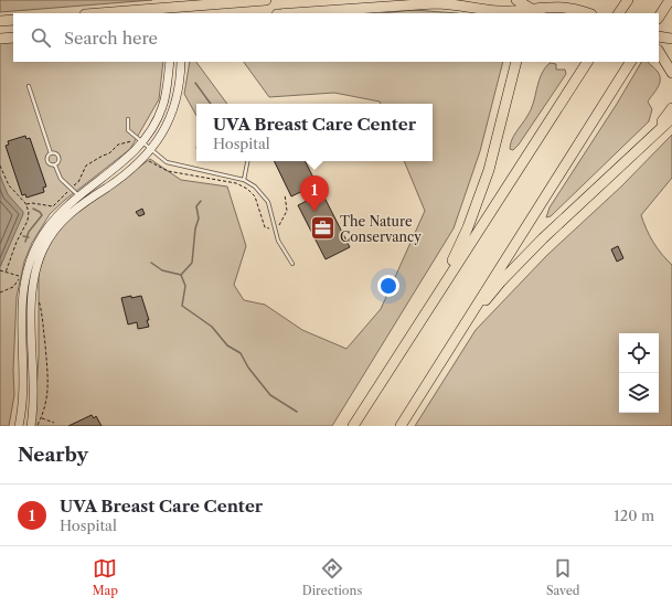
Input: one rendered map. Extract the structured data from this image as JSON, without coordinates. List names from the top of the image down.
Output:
{
  "places": {
    "office": ["The Nature Conservancy"]
  },
  "page": {
    "search": "Search here",
    "popup": ["UVA Breast Care Center", "Hospital"],
    "pins": "1",
    "heading": "Nearby",
    "list": [
      {
        "mark": "1",
        "name": "UVA Breast Care Center",
        "note": "Hospital",
        "value": "120 m"
      }
    ],
    "nav": ["Map", "Directions", "Saved"]
  }
}
